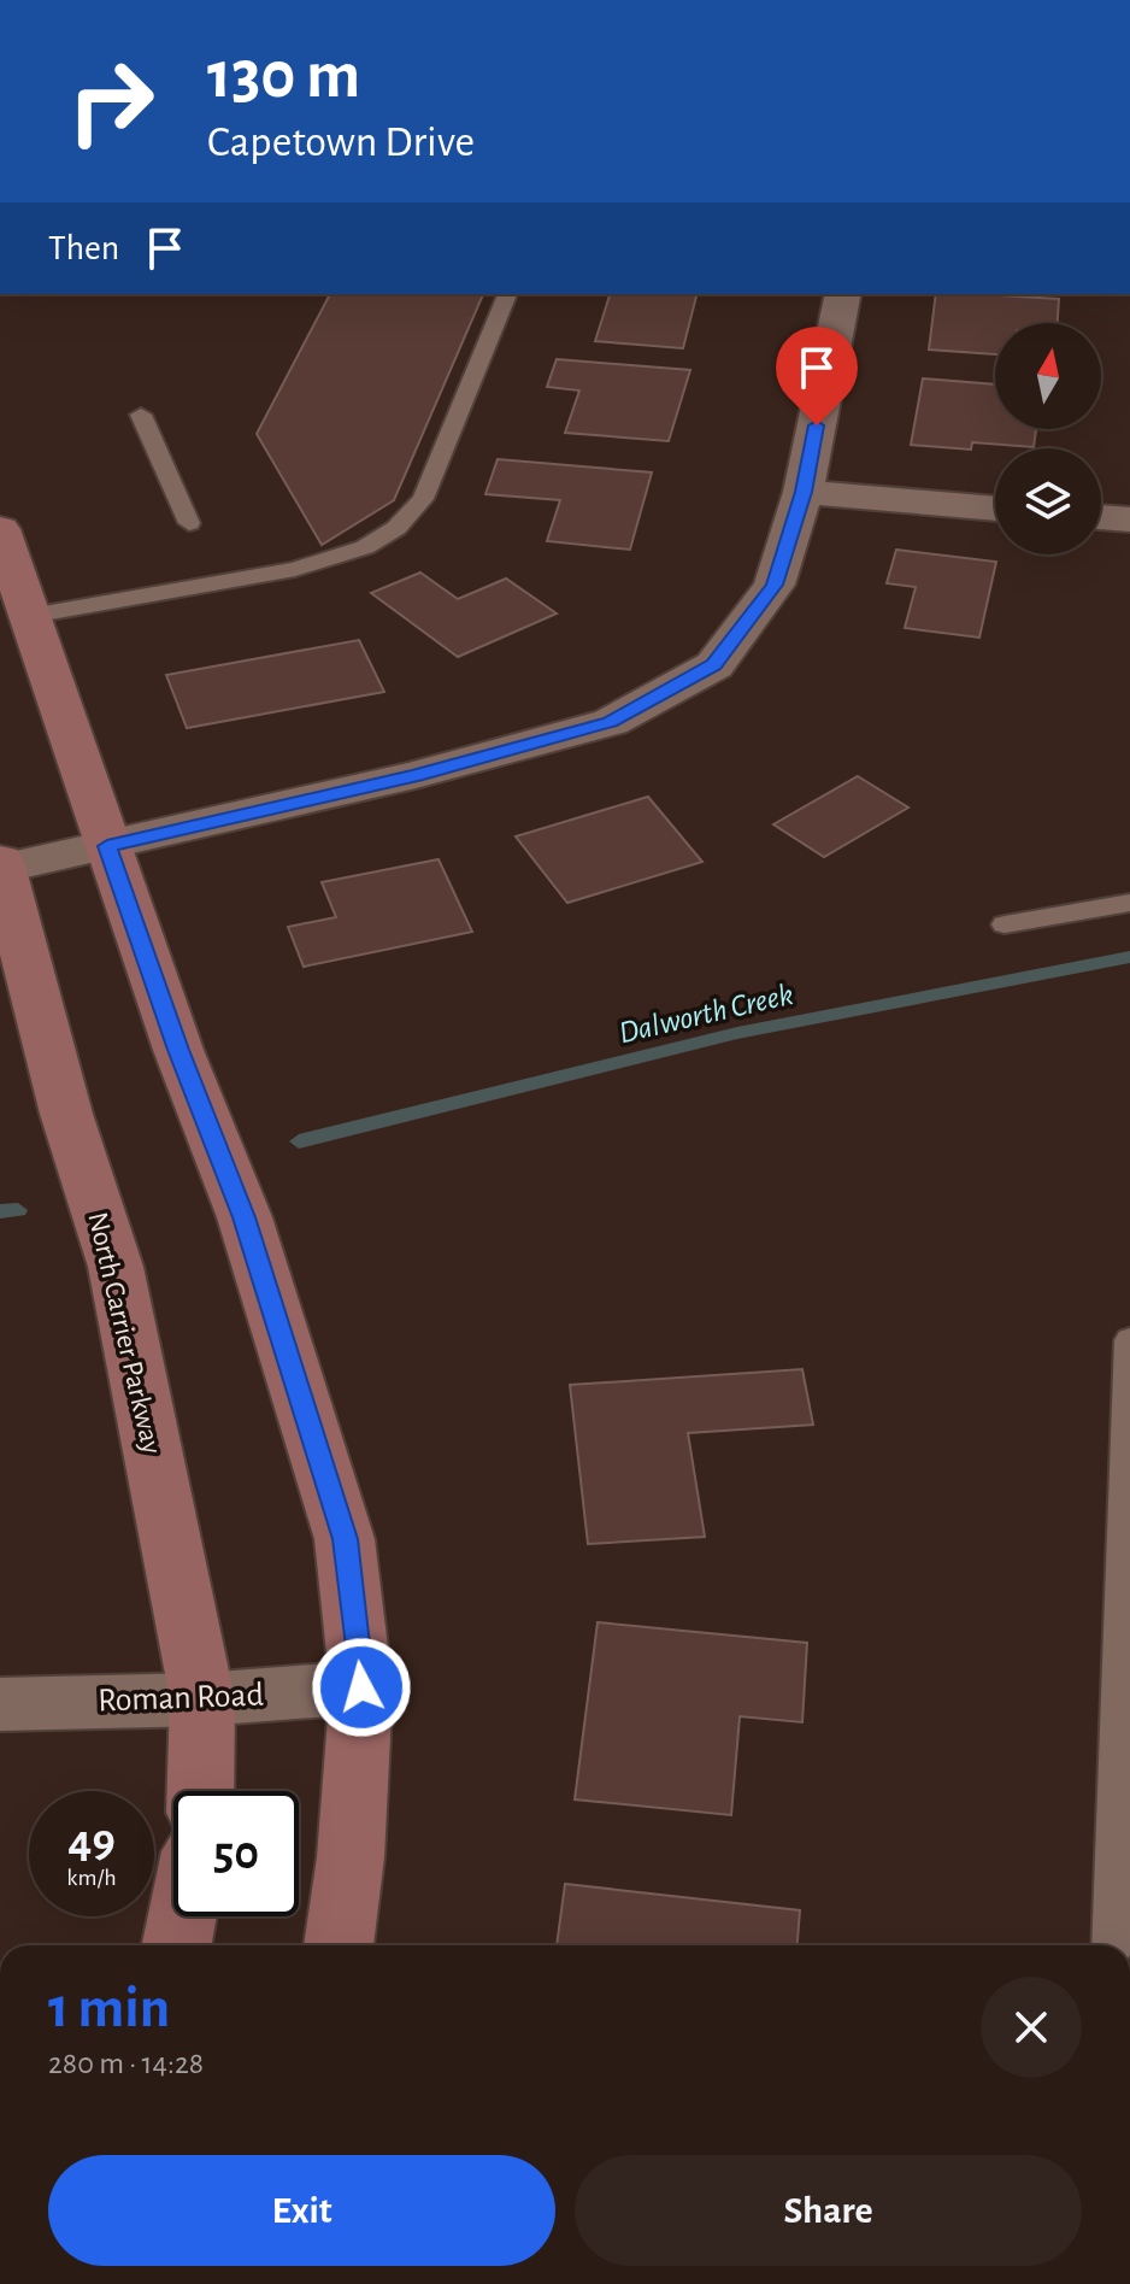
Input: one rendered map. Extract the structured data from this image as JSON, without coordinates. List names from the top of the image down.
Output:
{
  "streets": {
    "main road": ["North Carrier Parkway"],
    "street": ["Roman Road"]
  },
  "crossings": [
    ["North Carrier Parkway", "Roman Road"]
  ],
  "water": ["Dalworth Creek"],
  "north": "top",
  "page": {
    "turn": ["130 m", "Capetown Drive"],
    "then": "Then",
    "speed": "49 km/h",
    "limit": "50",
    "heading": ["1 min", "280 m · 14:28"],
    "buttons": ["Exit", "Share"]
  }
}
